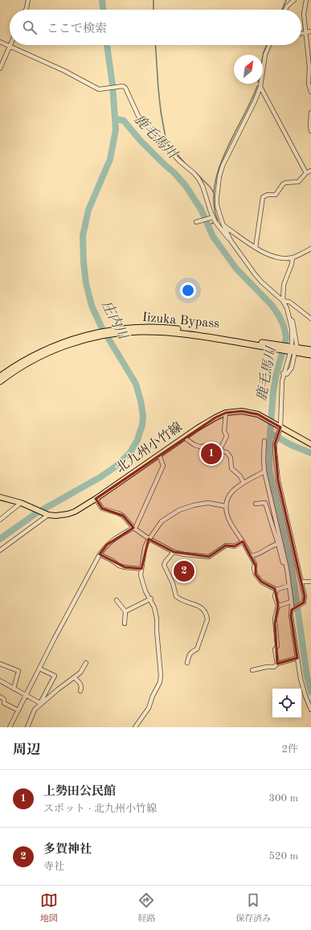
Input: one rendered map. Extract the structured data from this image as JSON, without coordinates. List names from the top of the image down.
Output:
{
  "streets": {
    "main road": ["北九州小竹線"]
  },
  "water": ["鹿毛馬川", "庄内川"],
  "north": "top right",
  "page": {
    "search": "ここで検索",
    "pins": ["1", "2"],
    "heading": ["周辺", "2件"],
    "list": [
      {
        "mark": "1",
        "name": "上勢田公民館",
        "note": "スポット · 北九州小竹線",
        "value": "300 m"
      },
      {
        "mark": "2",
        "name": "多賀神社",
        "note": "寺社",
        "value": "520 m"
      }
    ],
    "nav": ["地図", "経路", "保存済み"]
  }
}
